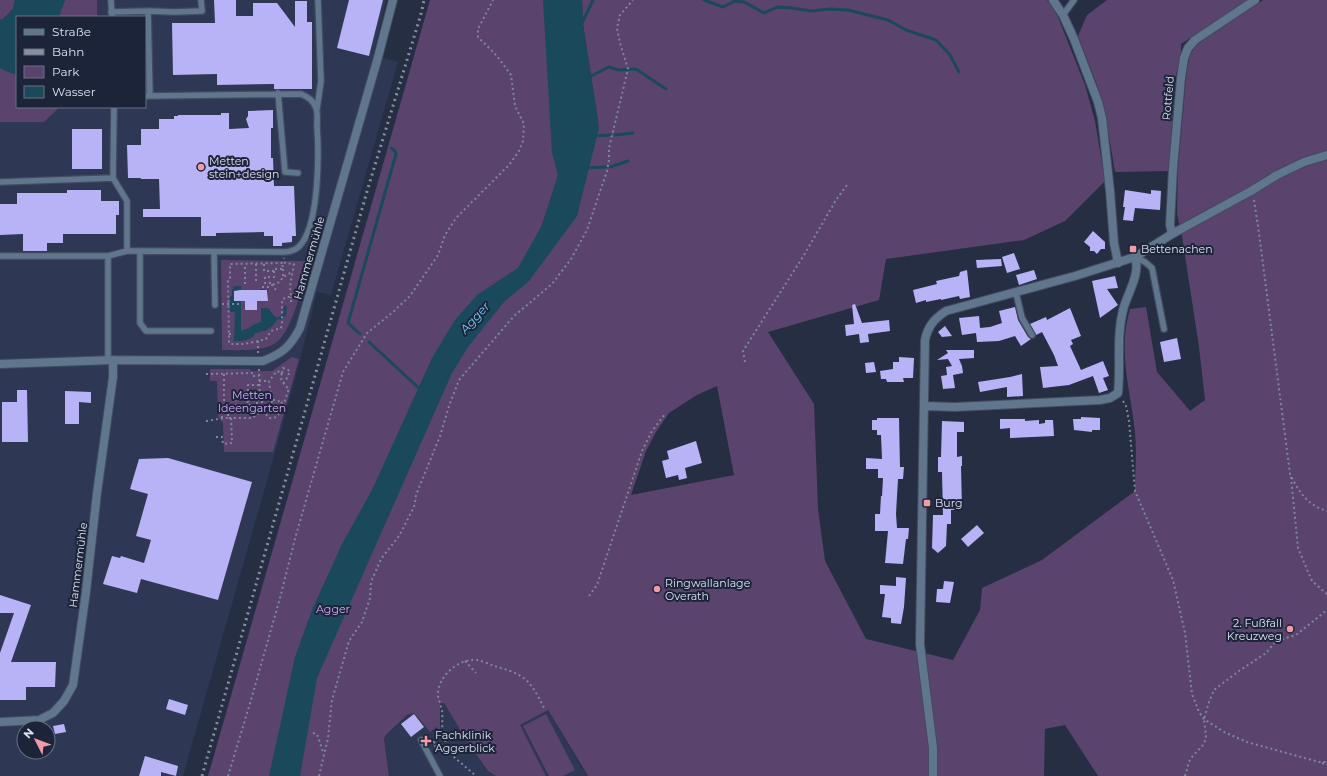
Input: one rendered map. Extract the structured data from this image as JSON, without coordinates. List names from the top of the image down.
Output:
{
  "streets": {
    "street": ["Rottfeld", "Hammermühle"]
  },
  "water": ["Agger"],
  "parks": ["Metten Ideengarten", "Agger"],
  "places": {
    "other": ["Metten stein+design", "Ringwallanlage Overath", "2. Fußfall Kreuzweg"],
    "transit": ["Bettenachen", "Burg"],
    "health": ["Fachklinik Aggerblick"]
  },
  "legend": [
    "Straße",
    "Bahn",
    "Park",
    "Wasser"
  ],
  "north": "top left"
}
